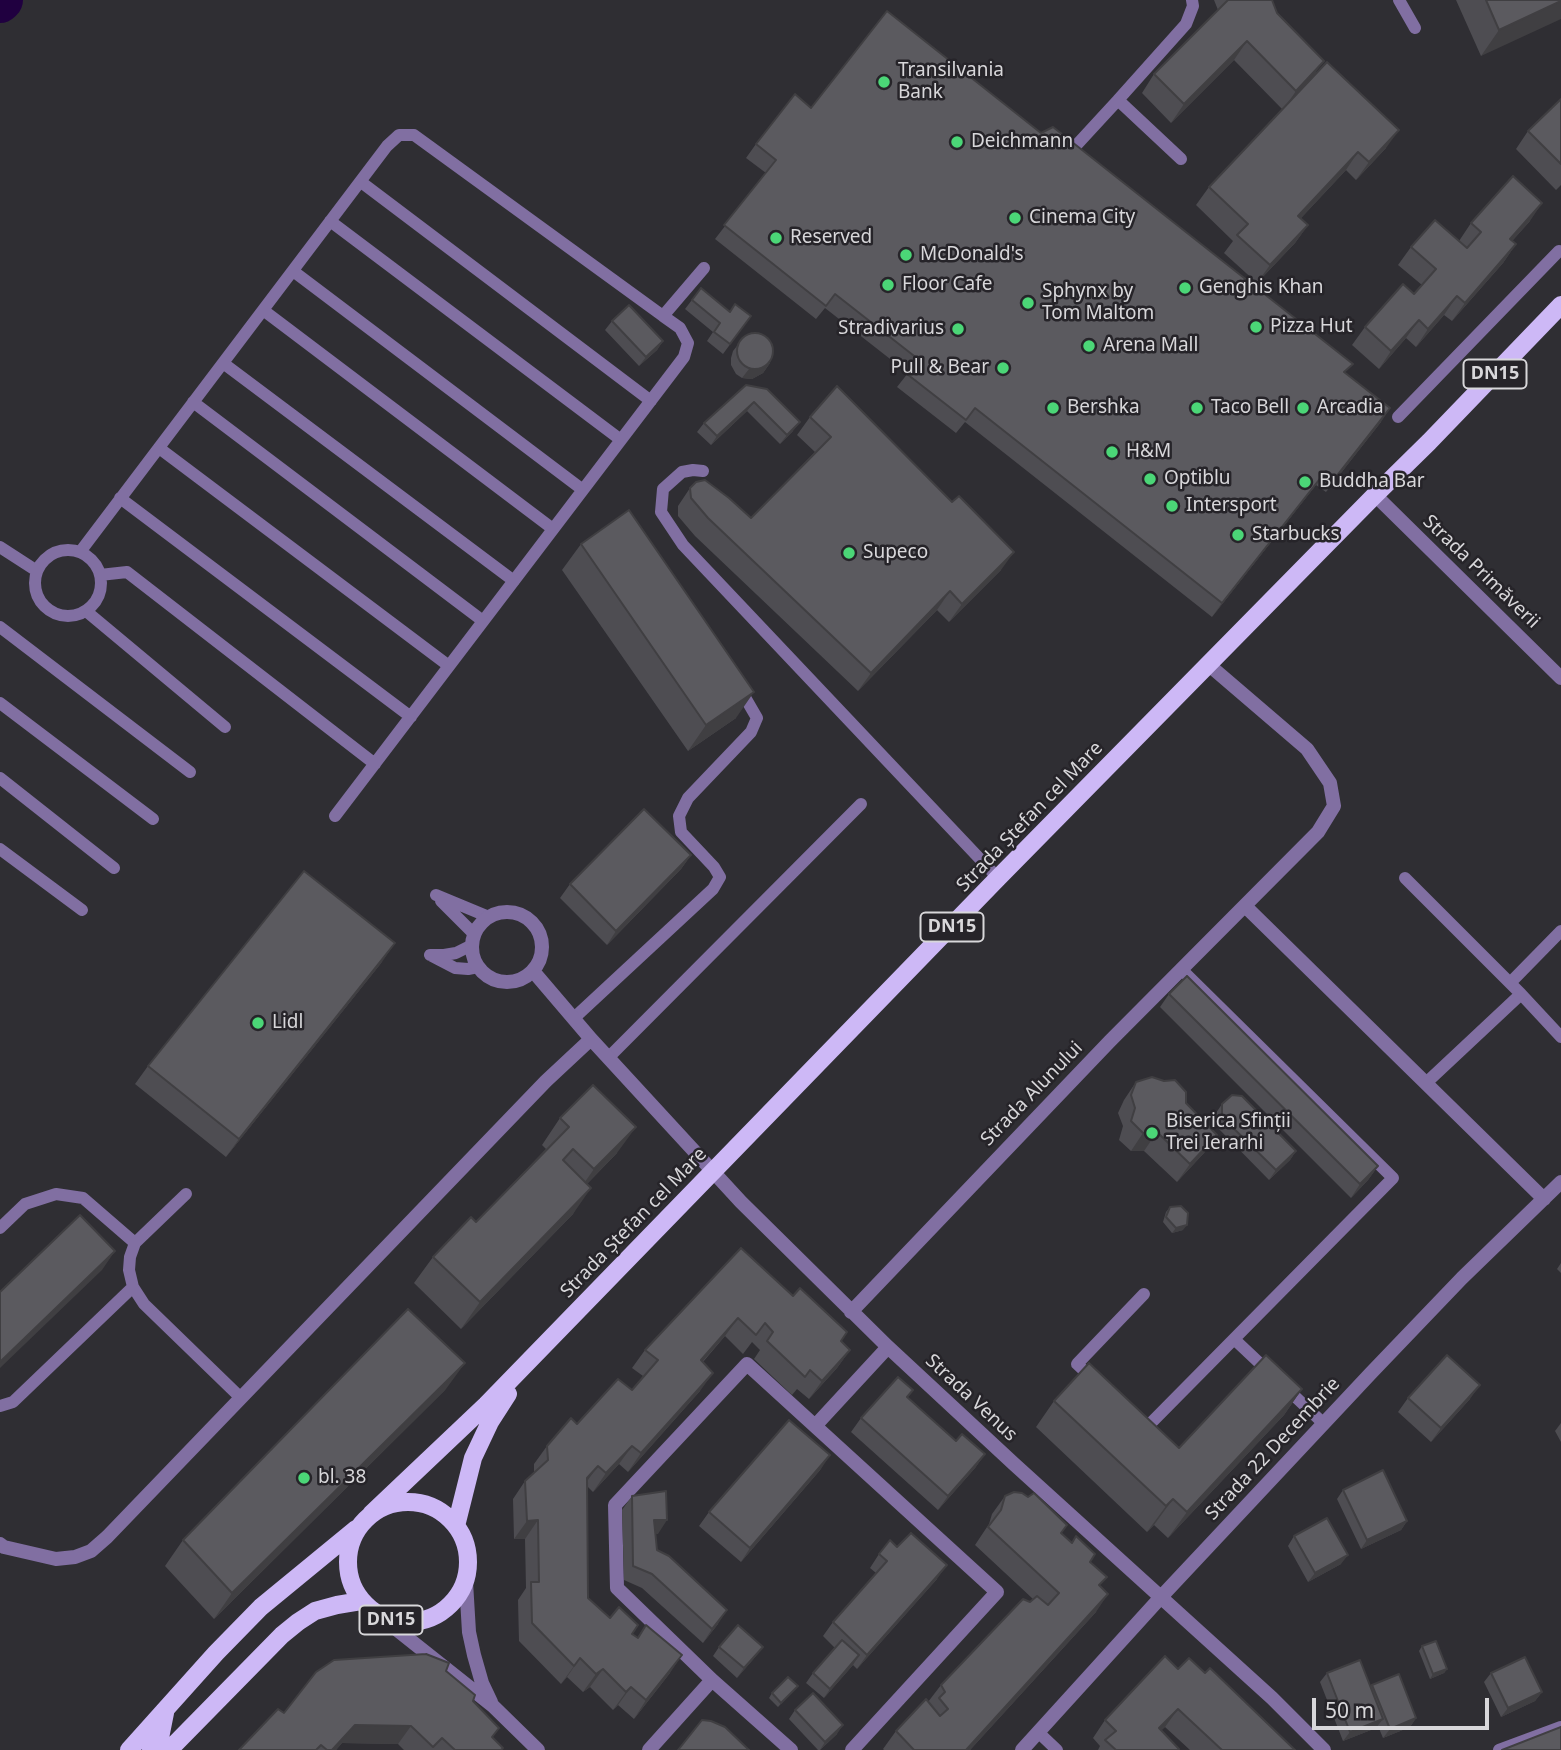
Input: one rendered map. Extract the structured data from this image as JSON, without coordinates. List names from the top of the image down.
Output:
{
  "streets": {
    "main road": ["DN15", "Strada Ștefan cel Mare"],
    "street": [
      "Strada Primăverii",
      "Strada Alunului",
      "Strada Venus",
      "Strada 22 Decembrie"
    ]
  },
  "crossings": [
    ["DN15", "Strada Ștefan cel Mare"],
    ["Strada Primăverii", "Strada Ștefan cel Mare"],
    ["Strada Ștefan cel Mare", "Strada Alunului"],
    ["Strada Ștefan cel Mare", "Strada Venus"],
    ["Strada Alunului", "Strada Venus"],
    ["Strada Venus", "Strada 22 Decembrie"]
  ],
  "places": [
    "Transilvania Bank",
    "Deichmann",
    "Cinema City",
    "Reserved",
    "McDonald's",
    "Floor Cafe",
    "Genghis Khan",
    "Sphynx by Tom Maltom",
    "Pizza Hut",
    "Stradivarius",
    "Arena Mall",
    "Pull & Bear",
    "Bershka",
    "Taco Bell",
    "Arcadia",
    "H&M",
    "Optiblu",
    "Buddha Bar",
    "Intersport",
    "Starbucks",
    "Supeco",
    "Lidl",
    "Biserica Sfinții Trei Ierarhi",
    "bl. 38"
  ],
  "scale_bar": "50 m"
}
